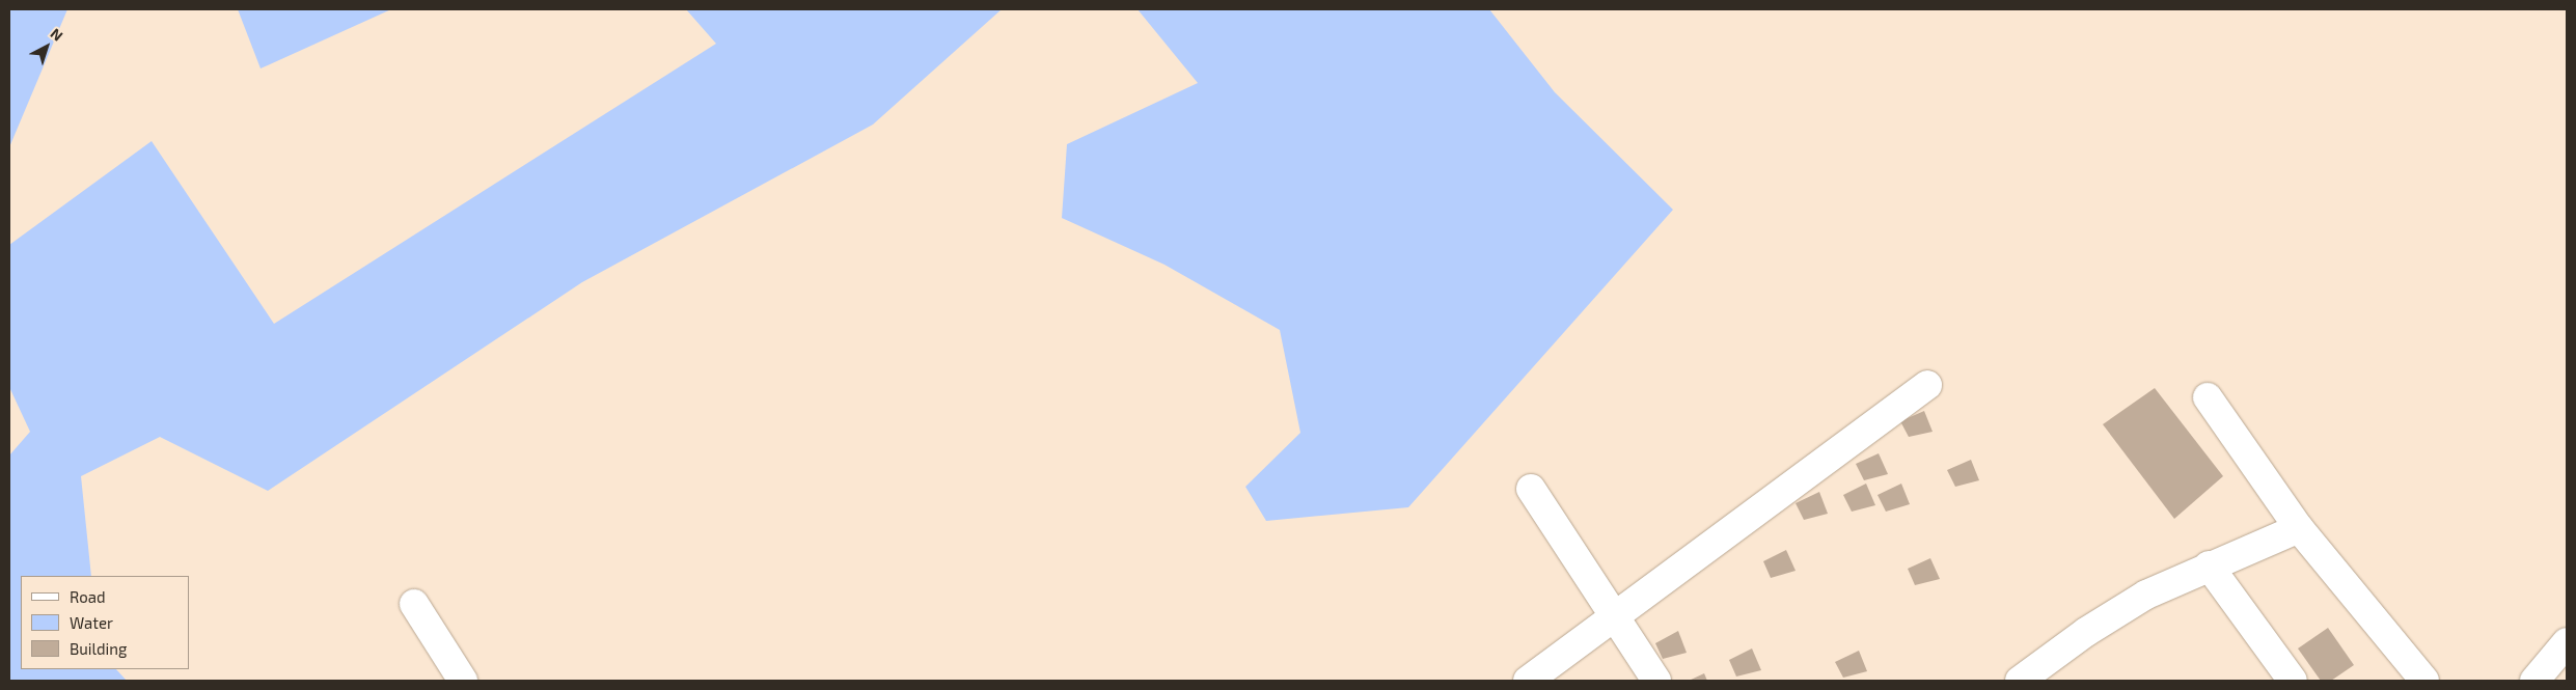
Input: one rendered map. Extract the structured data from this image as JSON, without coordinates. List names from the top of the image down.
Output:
{
  "legend": ["Road", "Water", "Building"],
  "north": "top right"
}
